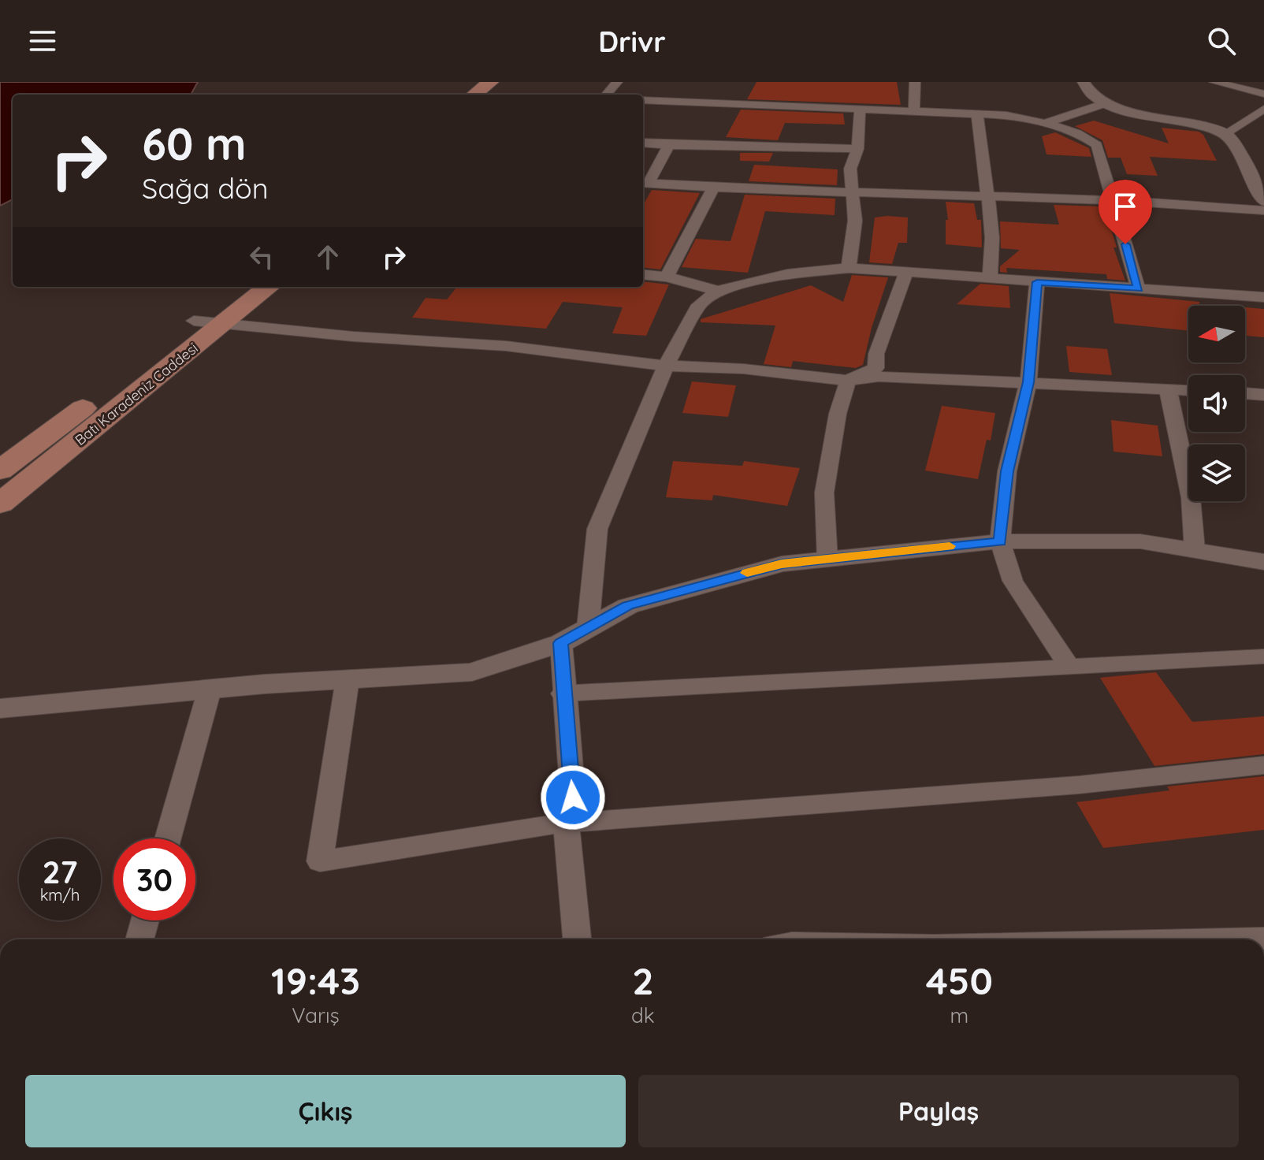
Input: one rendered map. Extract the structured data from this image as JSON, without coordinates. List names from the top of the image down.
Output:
{
  "streets": {
    "main road": ["Batı Karadeniz Caddesi"]
  },
  "north": "left",
  "page": {
    "header": "Drivr",
    "turn": ["60 m", "Sağa dön"],
    "speed": "27 km/h",
    "limit": "30",
    "eta": [
      "19:43",
      "Varış",
      "2",
      "dk",
      "450",
      "m"
    ],
    "buttons": ["Çıkış", "Paylaş"]
  }
}
